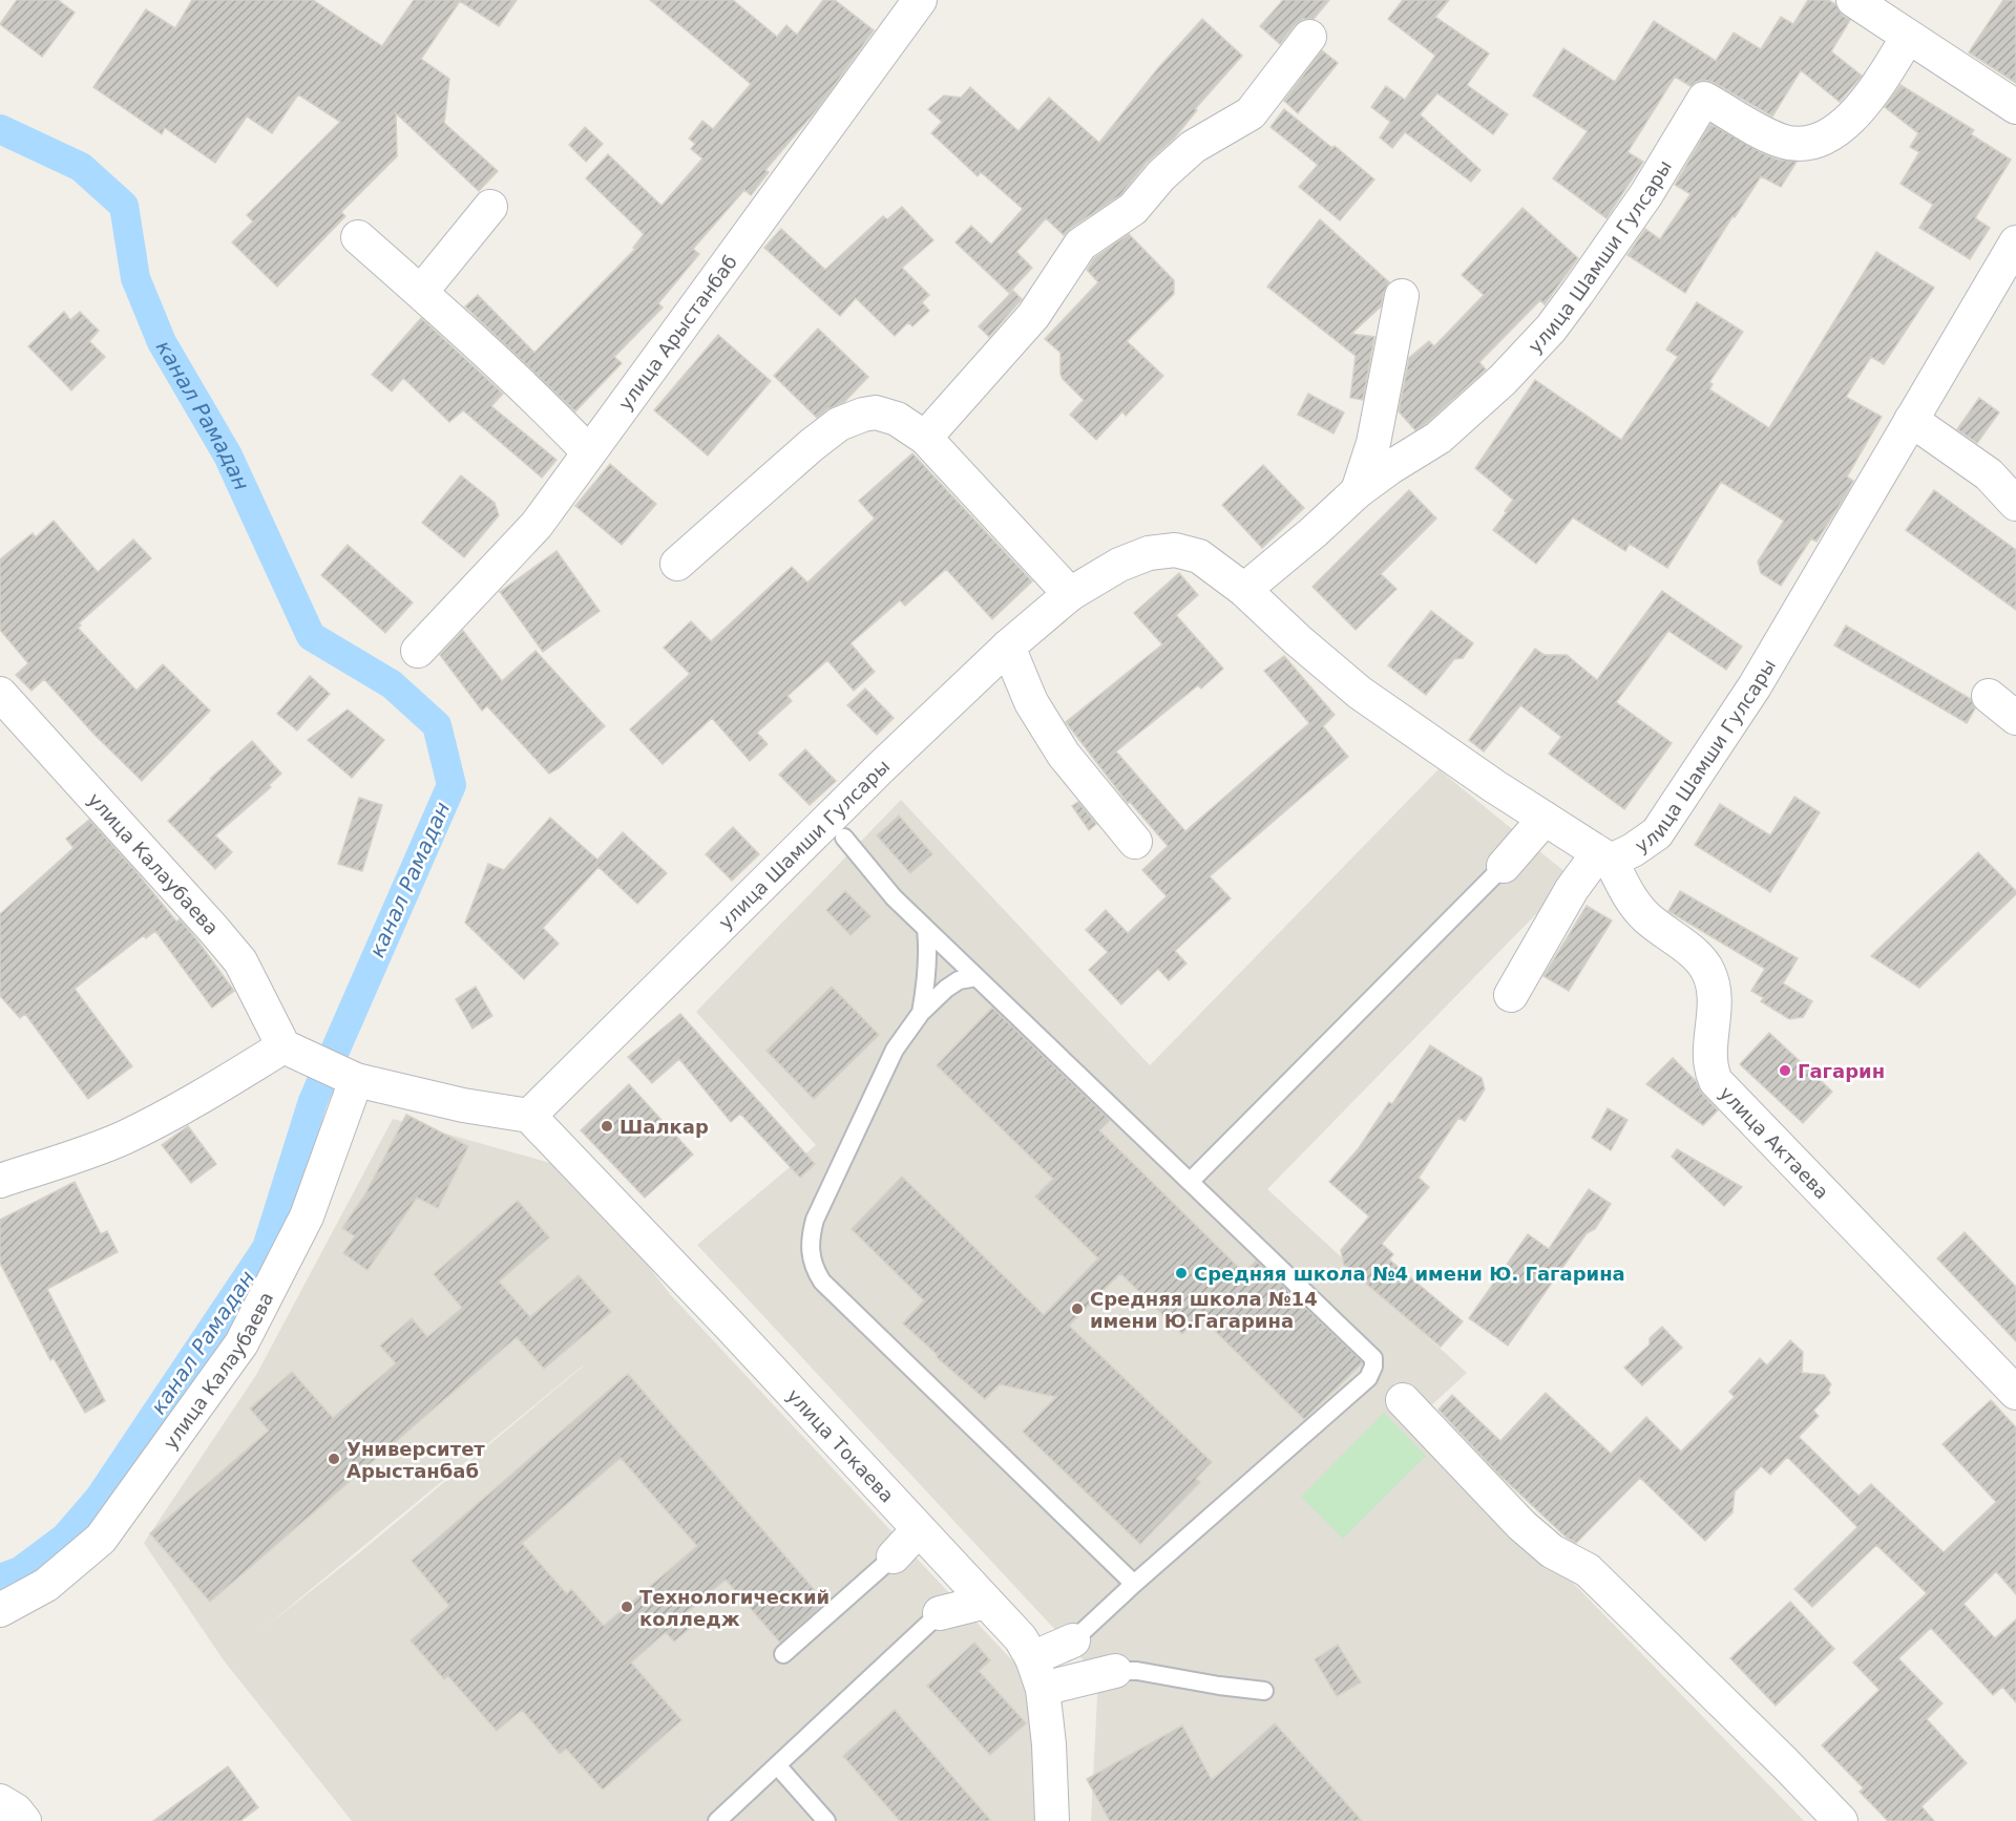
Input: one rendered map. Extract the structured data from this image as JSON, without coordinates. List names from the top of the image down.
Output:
{
  "streets": {
    "street": [
      "улица Шамши Гулсары",
      "улица Арыстанбаб",
      "улица Калаубаева",
      "улица Актаева",
      "улица Токаева"
    ]
  },
  "crossings": [
    ["улица Шамши Гулсары", "улица Актаева"],
    ["улица Шамши Гулсары", "улица Токаева"]
  ],
  "water": ["канал Рамадан"],
  "places": [
    "Гагарин",
    "Шалкар",
    "Средняя школа №4 имени Ю. Гагарина",
    "Средняя школа №14 имени Ю.Гагарина",
    "Университет Арыстанбаб",
    "Технологический колледж"
  ]
}
